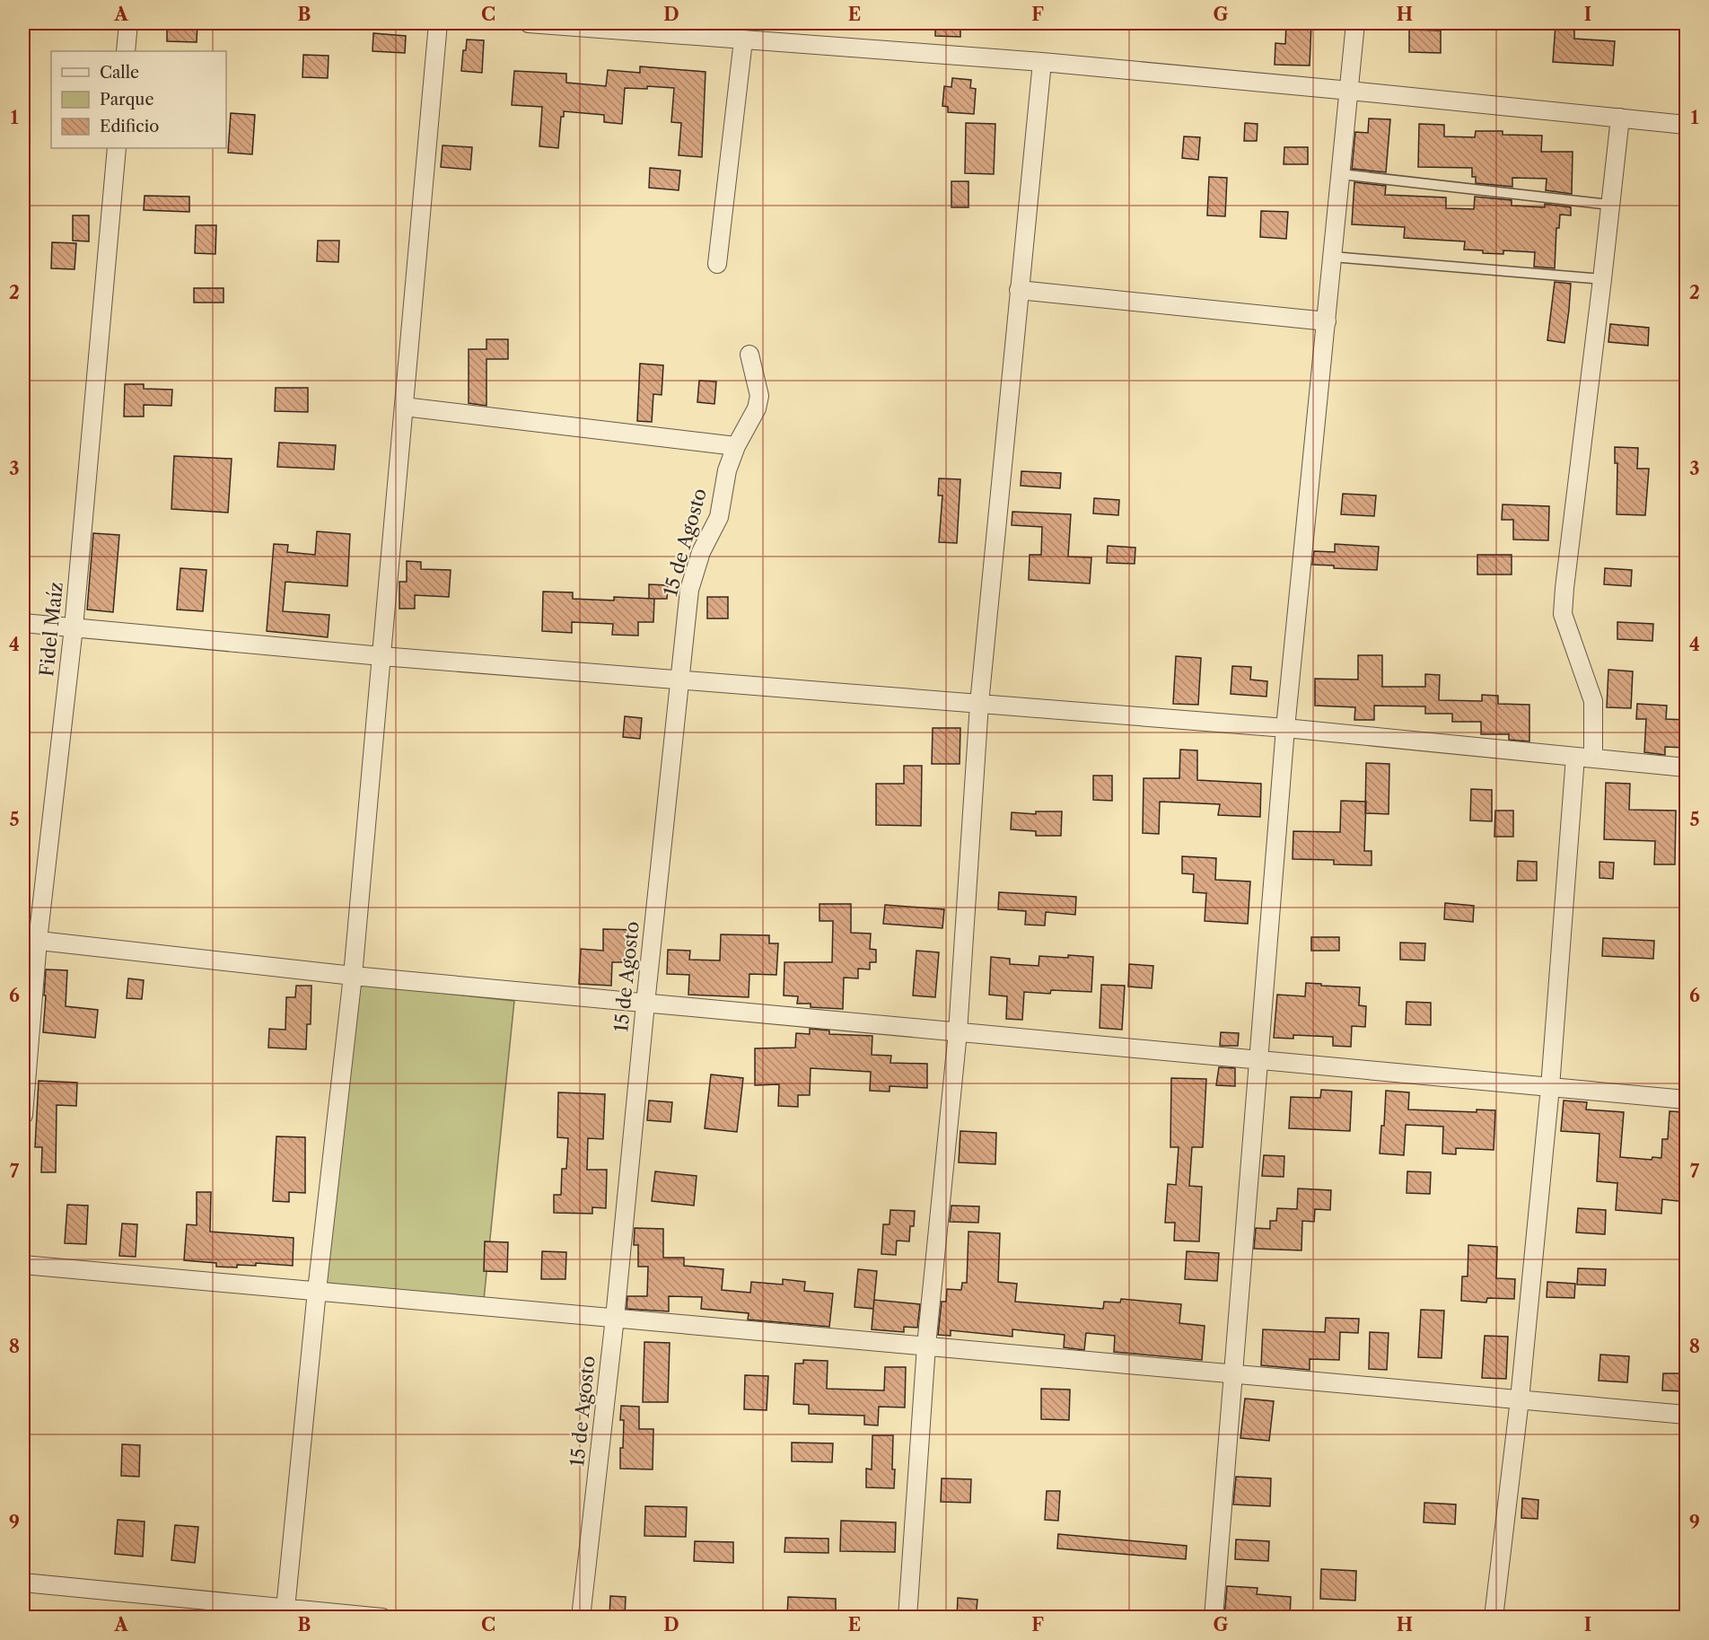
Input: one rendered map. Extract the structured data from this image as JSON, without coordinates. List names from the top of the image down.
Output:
{
  "streets": {
    "street": ["15 de Agosto", "Fidel Maíz"]
  },
  "legend": ["Calle", "Parque", "Edificio"],
  "grid": {
    "columns": [
      "A",
      "B",
      "C",
      "D",
      "E",
      "F",
      "G",
      "H",
      "I"
    ],
    "rows": [
      "1",
      "2",
      "3",
      "4",
      "5",
      "6",
      "7",
      "8",
      "9"
    ]
  }
}
